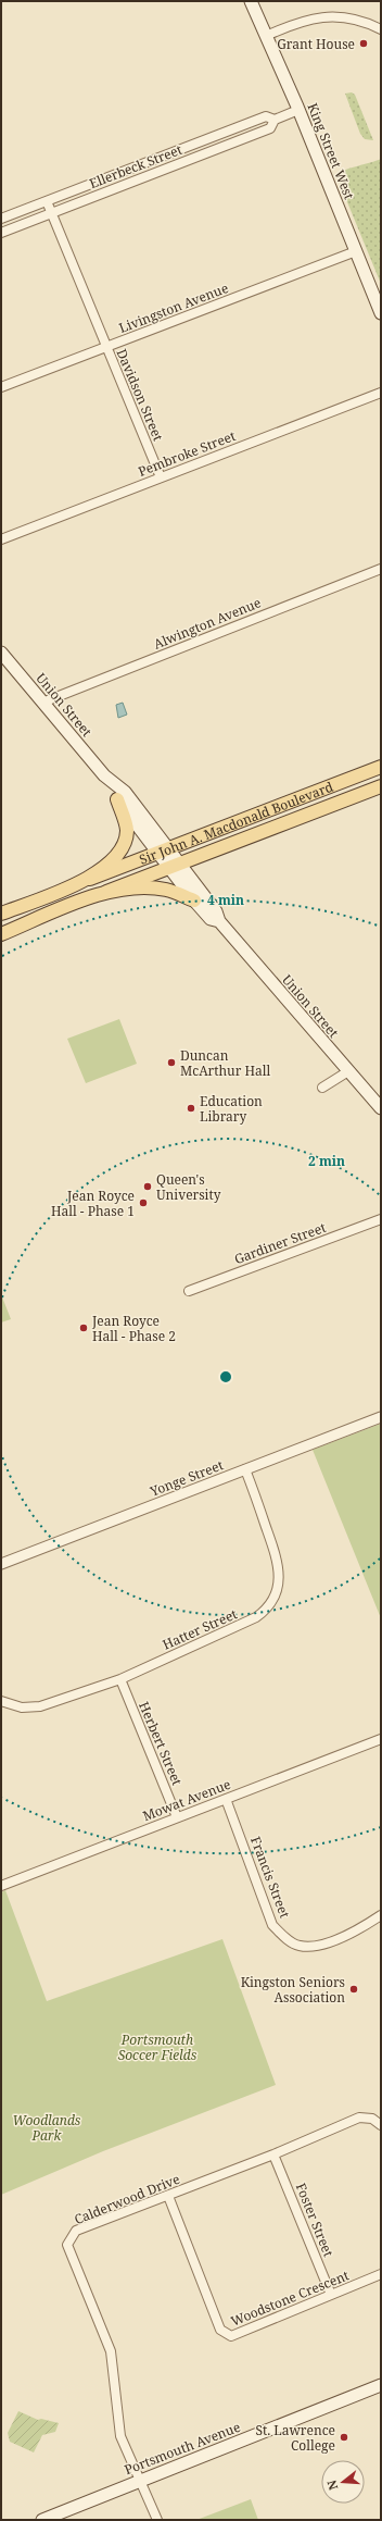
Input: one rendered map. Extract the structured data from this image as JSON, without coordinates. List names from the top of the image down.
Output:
{
  "streets": {
    "main road": [
      "King Street West",
      "Union Street",
      "Sir John A. Macdonald Boulevard",
      "Portsmouth Avenue"
    ],
    "street": [
      "Ellerbeck Street",
      "Livingston Avenue",
      "Davidson Street",
      "Pembroke Street",
      "Alwington Avenue",
      "Gardiner Street",
      "Yonge Street",
      "Hatter Street",
      "Herbert Street",
      "Mowat Avenue",
      "Francis Street",
      "Calderwood Drive",
      "Foster Street",
      "Woodstone Crescent"
    ]
  },
  "crossings": [
    ["King Street West", "Ellerbeck Street"],
    ["King Street West", "Livingston Avenue"],
    ["Ellerbeck Street", "Davidson Street"],
    ["Livingston Avenue", "Davidson Street"],
    ["Davidson Street", "Pembroke Street"],
    ["Alwington Avenue", "Union Street"],
    ["Union Street", "Sir John A. Macdonald Boulevard"],
    ["Yonge Street", "Hatter Street"],
    ["Hatter Street", "Herbert Street"],
    ["Herbert Street", "Mowat Avenue"],
    ["Mowat Avenue", "Francis Street"],
    ["Calderwood Drive", "Foster Street"],
    ["Calderwood Drive", "Woodstone Crescent"],
    ["Calderwood Drive", "Portsmouth Avenue"],
    ["Foster Street", "Woodstone Crescent"]
  ],
  "parks": ["Portsmouth Soccer Fields", "Woodlands Park"],
  "places": [
    "Grant House",
    "Duncan McArthur Hall",
    "Education Library",
    "Queen's University",
    "Jean Royce Hall - Phase 1",
    "Jean Royce Hall - Phase 2",
    "Kingston Seniors Association",
    "St. Lawrence College"
  ],
  "north": "left",
  "rings": ["4 min", "2 min"]
}
